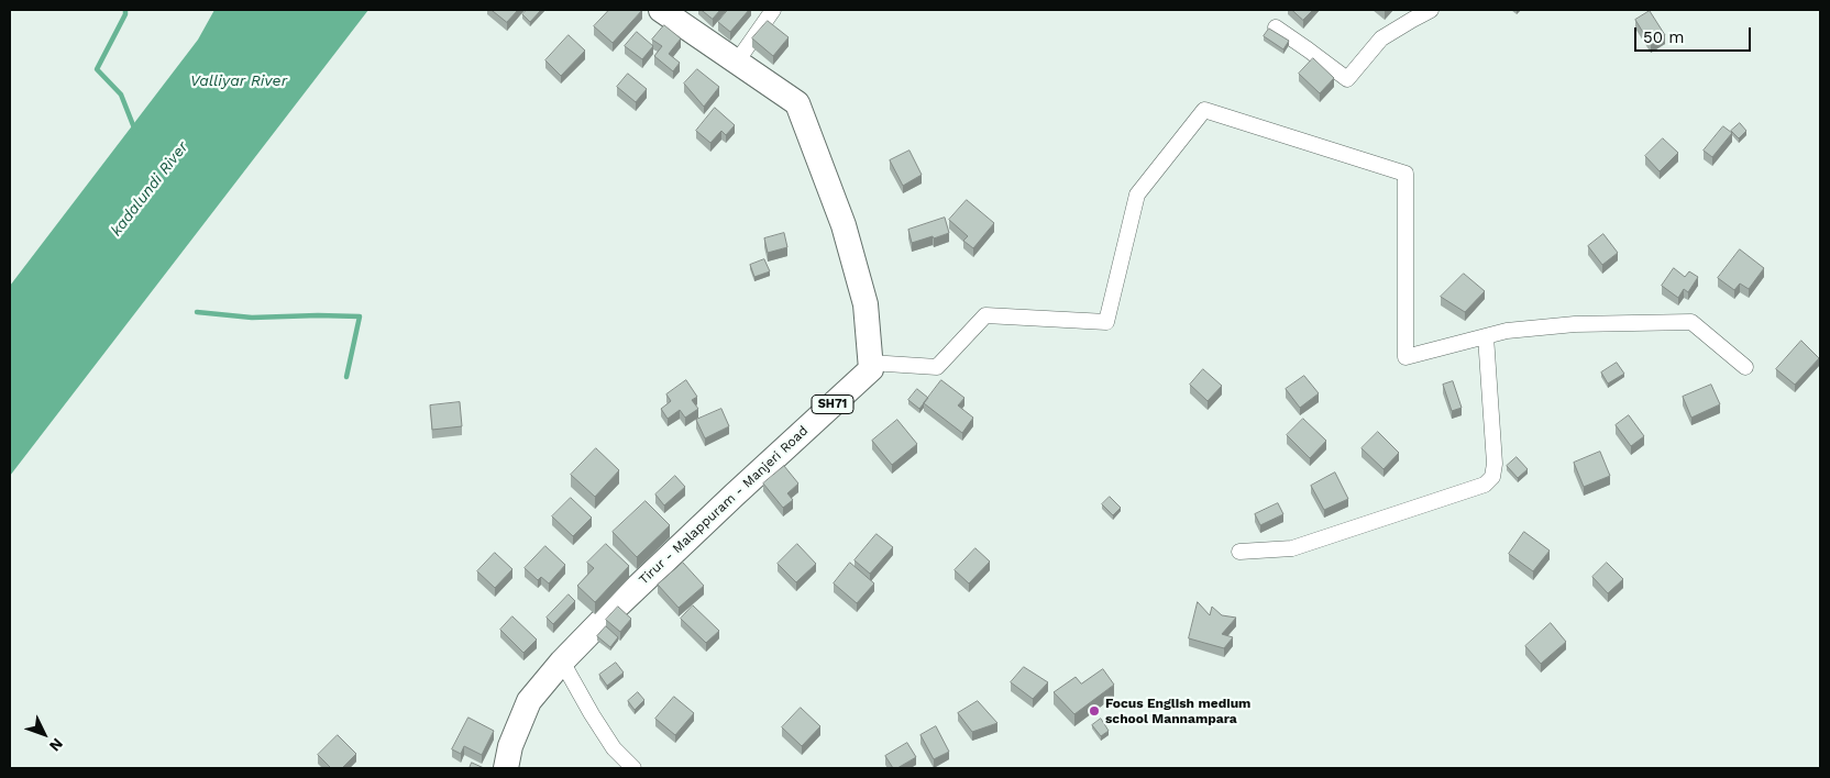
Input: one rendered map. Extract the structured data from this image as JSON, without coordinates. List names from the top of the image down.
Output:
{
  "streets": {
    "main road": ["SH71", "Tirur - Malappuram - Manjeri Road"]
  },
  "water": ["Valliyar River", "kadalundi River"],
  "places": ["Focus English medium school Mannampara"],
  "scale_bar": "50 m",
  "north": "bottom right"
}
